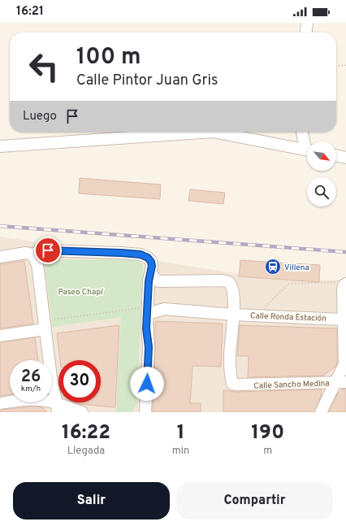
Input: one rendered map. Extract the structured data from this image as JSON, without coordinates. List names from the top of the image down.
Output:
{
  "streets": {
    "street": ["Calle Ronda Estación", "Calle Sancho Medina"]
  },
  "crossings": [
    ["Calle Ronda Estación", "Calle Sancho Medina"]
  ],
  "parks": ["Paseo Chapí"],
  "places": {
    "station": ["Villena"]
  },
  "north": "bottom right",
  "page": {
    "status": "16:21",
    "turn": ["100 m", "Calle Pintor Juan Gris"],
    "then": "Luego",
    "speed": "26 km/h",
    "limit": "30",
    "eta": [
      "16:22",
      "Llegada",
      "1",
      "min",
      "190",
      "m"
    ],
    "buttons": ["Salir", "Compartir"]
  }
}
